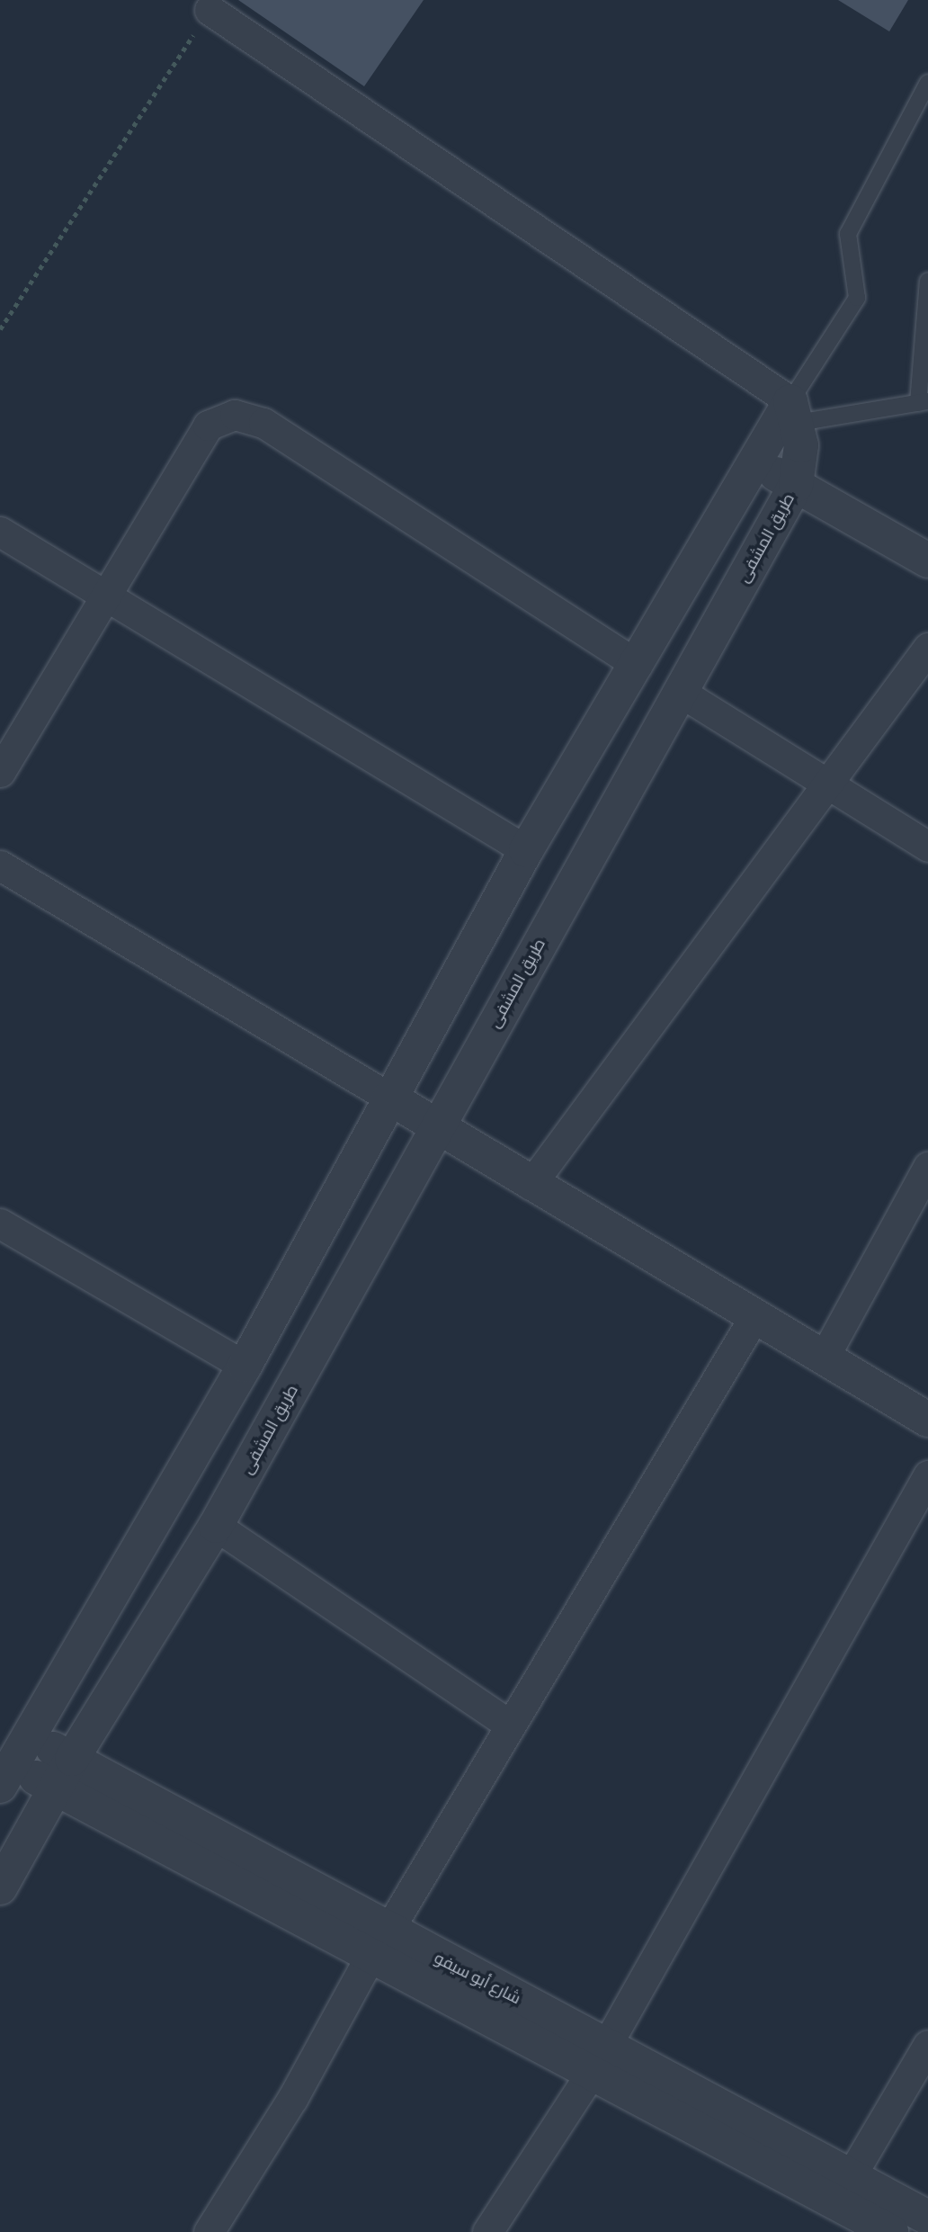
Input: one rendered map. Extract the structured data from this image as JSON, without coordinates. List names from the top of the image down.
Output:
{
  "streets": {
    "street": ["طريق المشفى", "شارع أبو سيفو"]
  },
  "crossings": [
    ["طريق المشفى", "شارع أبو سيفو"]
  ]
}
